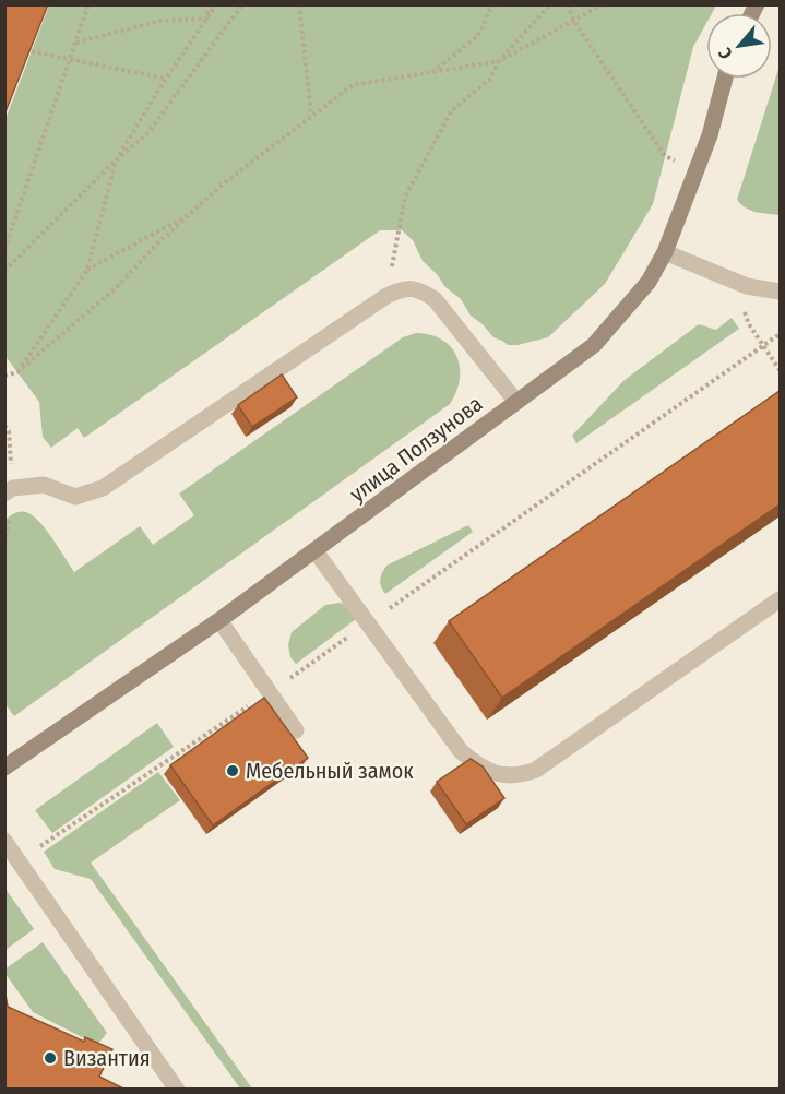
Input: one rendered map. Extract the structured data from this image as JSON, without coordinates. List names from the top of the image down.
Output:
{
  "streets": {
    "main road": ["улица Ползунова"]
  },
  "places": ["Мебельный замок", "Византия"],
  "north": "bottom left"
}
